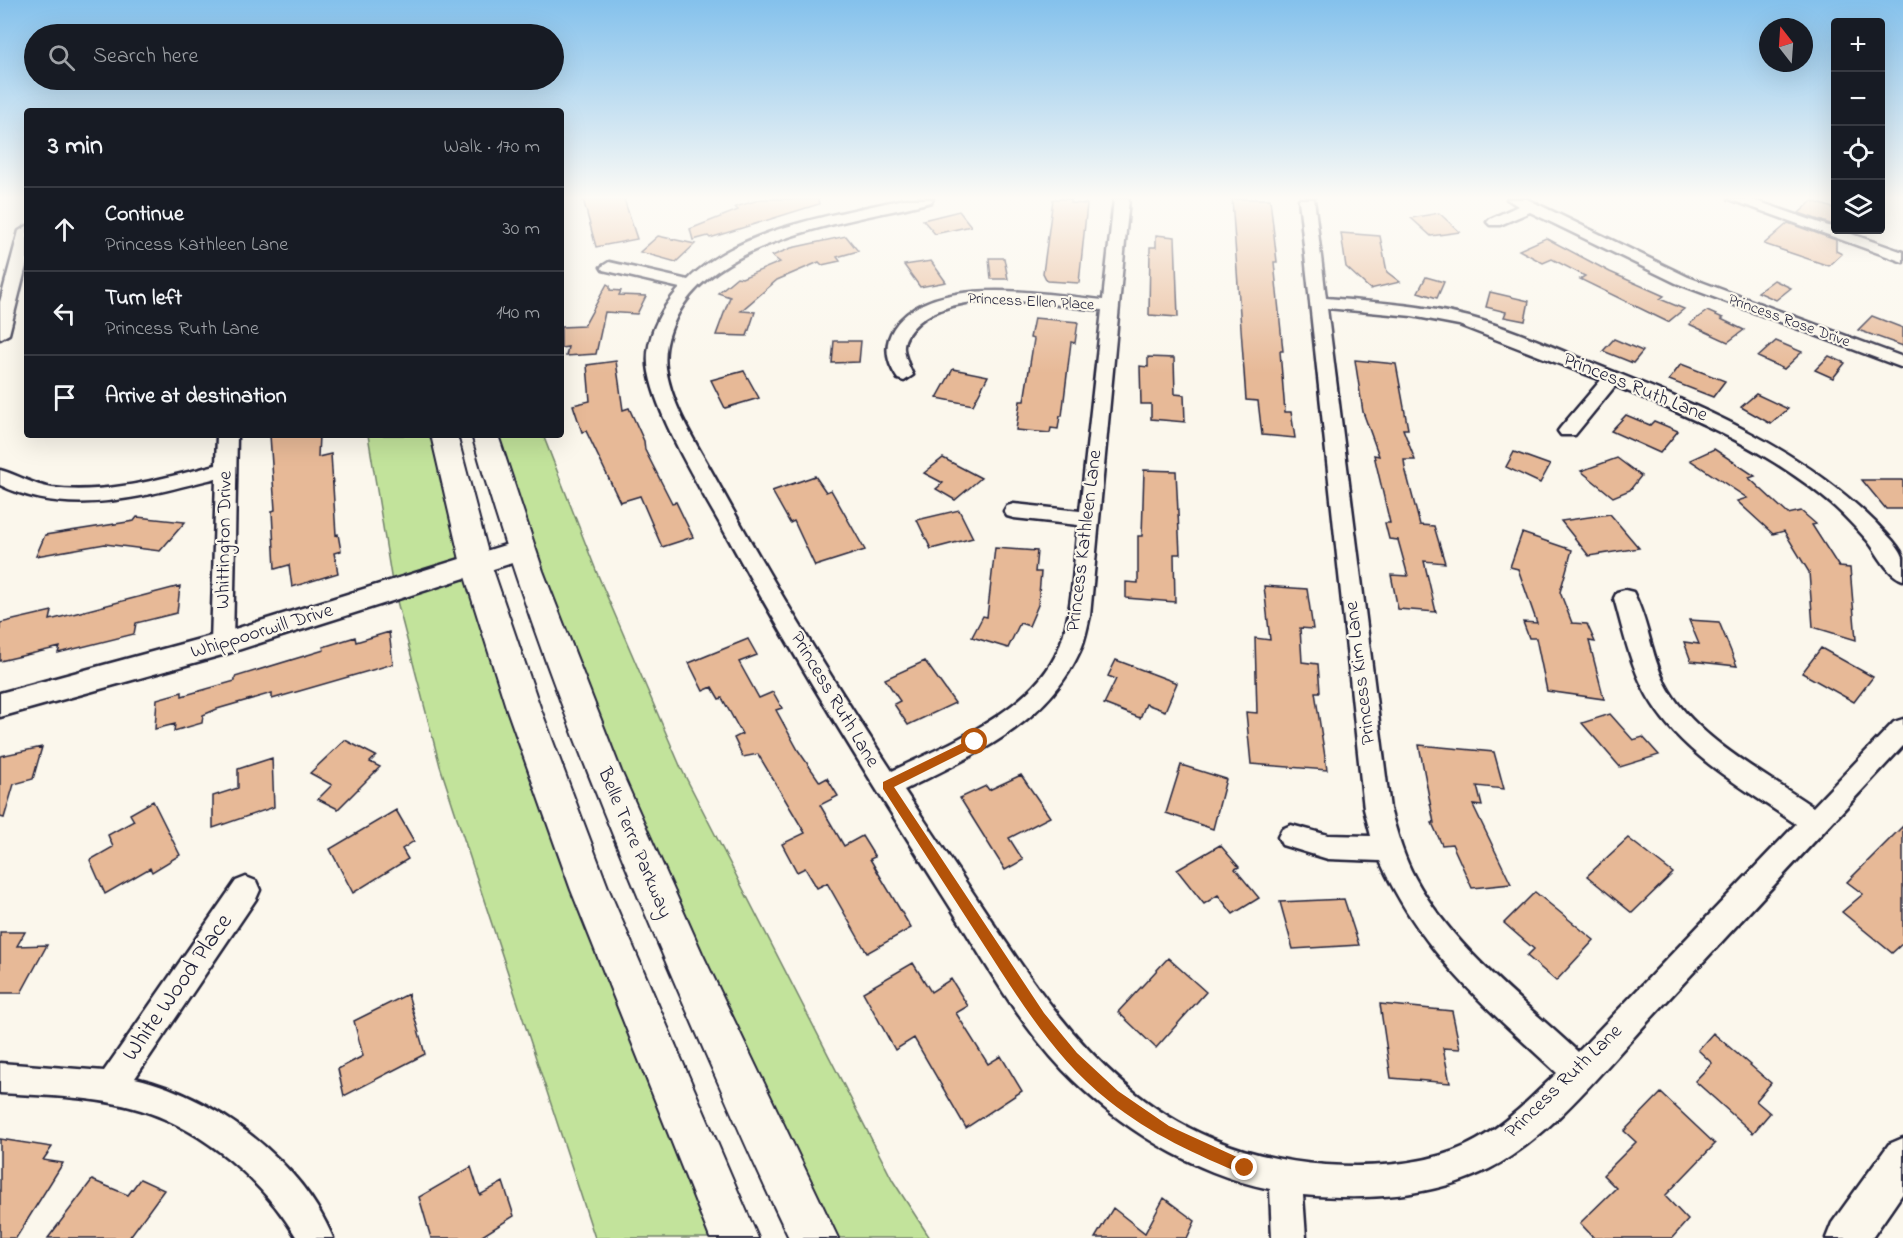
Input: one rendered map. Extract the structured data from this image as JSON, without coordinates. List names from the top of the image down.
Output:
{
  "streets": {
    "main road": ["Belle Terre Parkway"],
    "street": [
      "Princess Ellen Place",
      "Princess Rose Drive",
      "Princess Ruth Lane",
      "Whittington Drive",
      "Princess Kathleen Lane",
      "Whippoorwill Drive",
      "Princess Kim Lane",
      "White Wood Place"
    ]
  },
  "crossings": [
    ["Princess Ellen Place", "Princess Kathleen Lane"],
    ["Princess Ruth Lane", "Princess Kathleen Lane"],
    ["Princess Ruth Lane", "Princess Kim Lane"],
    ["Whittington Drive", "Whippoorwill Drive"],
    ["Whippoorwill Drive", "Belle Terre Parkway"]
  ],
  "north": "top",
  "page": {
    "map_buttons": ["+", "−"],
    "search": "Search here",
    "heading": ["3 min", "Walk · 170 m"],
    "list": [
      ["Continue", "Princess Kathleen Lane", "30 m"],
      ["Turn left", "Princess Ruth Lane", "140 m"],
      "Arrive at destination"
    ]
  }
}
